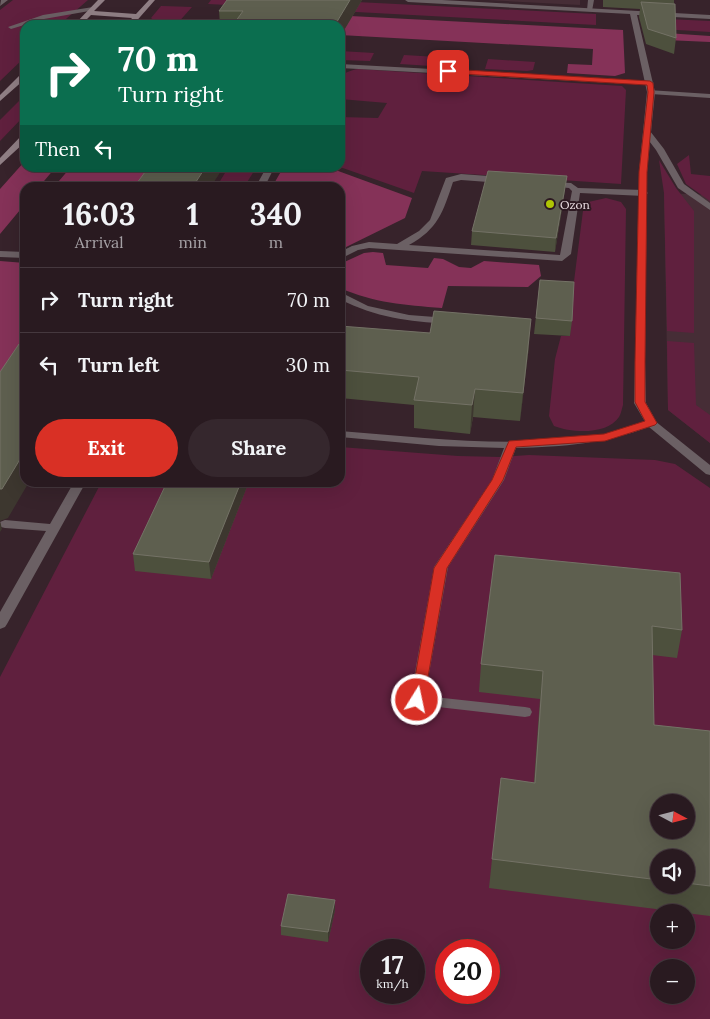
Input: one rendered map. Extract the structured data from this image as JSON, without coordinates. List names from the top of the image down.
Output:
{
  "places": ["Ozon"],
  "north": "right",
  "page": {
    "turn": ["70 m", "Turn right"],
    "then": "Then",
    "eta": [
      "16:03",
      "Arrival",
      "1",
      "min",
      "340",
      "m"
    ],
    "list": [
      {
        "name": "Turn right",
        "value": "70 m"
      },
      {
        "name": "Turn left",
        "value": "30 m"
      }
    ],
    "buttons": ["Exit", "Share"],
    "map_buttons": ["+", "−"],
    "speed": "17 km/h",
    "limit": "20"
  }
}
